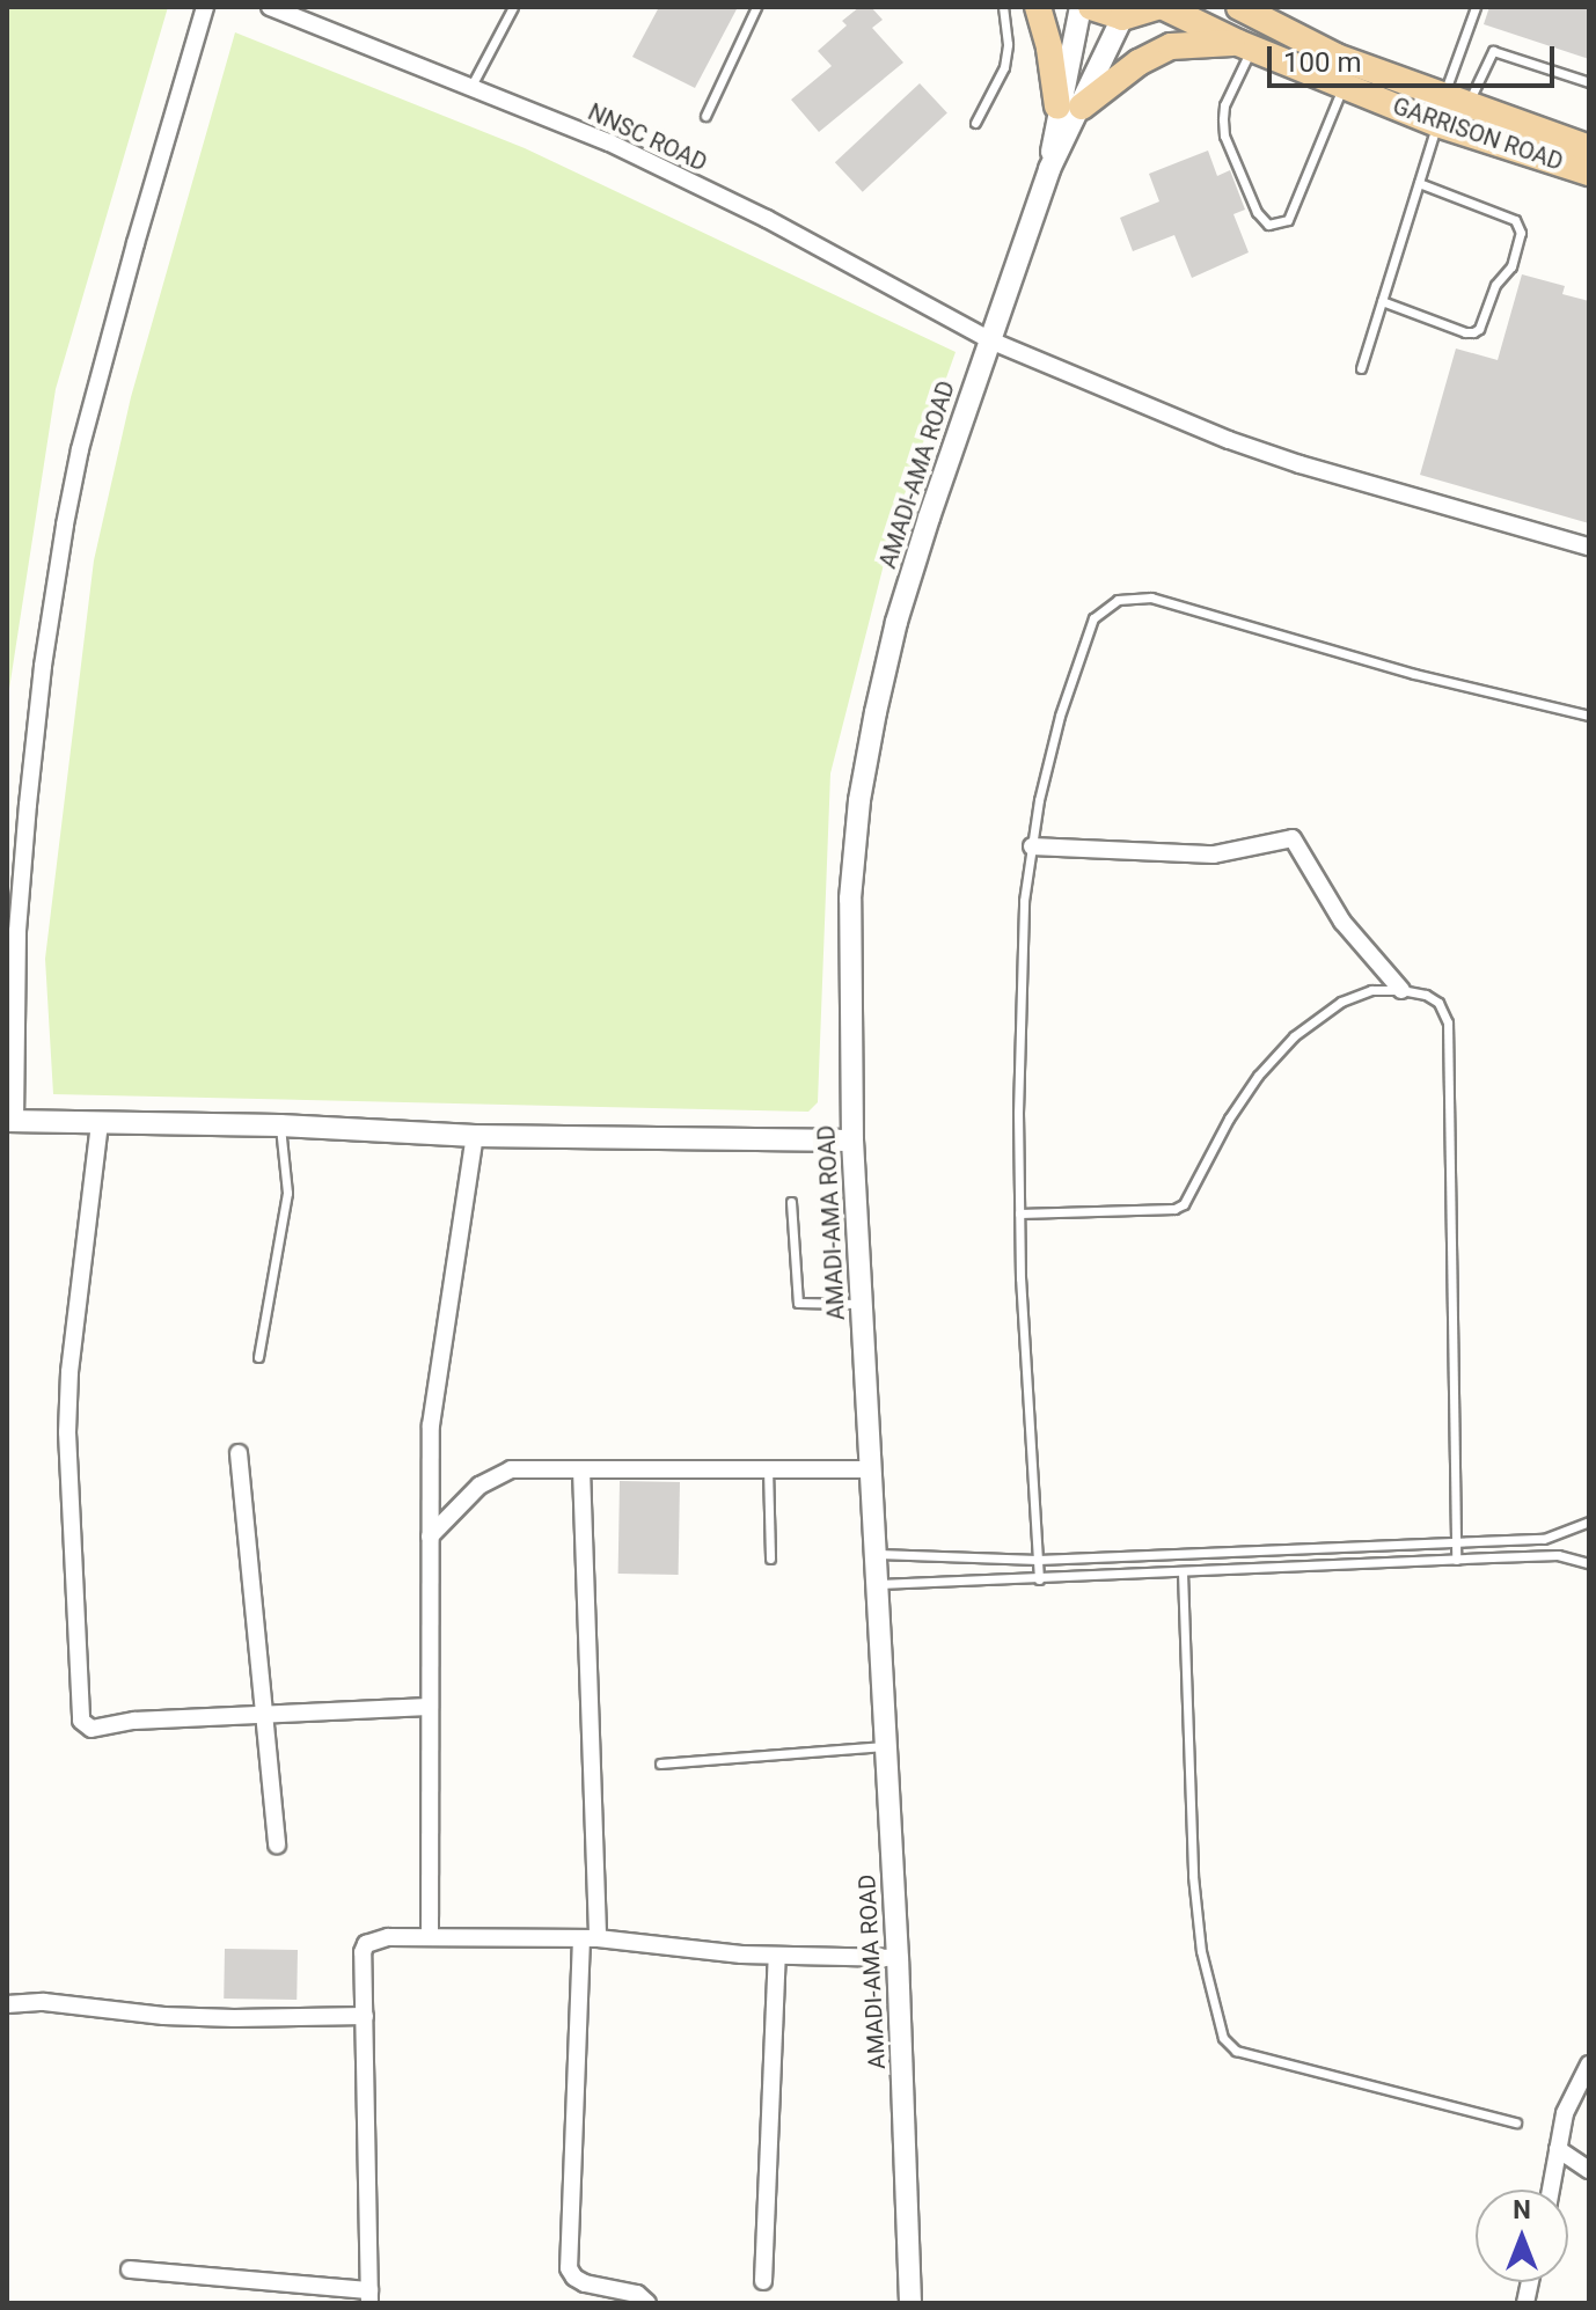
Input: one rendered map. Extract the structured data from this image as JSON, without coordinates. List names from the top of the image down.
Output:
{
  "streets": {
    "main road": ["GARRISON ROAD"],
    "street": ["NNSC ROAD", "AMADI-AMA ROAD"]
  },
  "crossings": [
    ["NNSC ROAD", "AMADI-AMA ROAD"]
  ],
  "scale_bar": "100 m",
  "north": "top"
}
